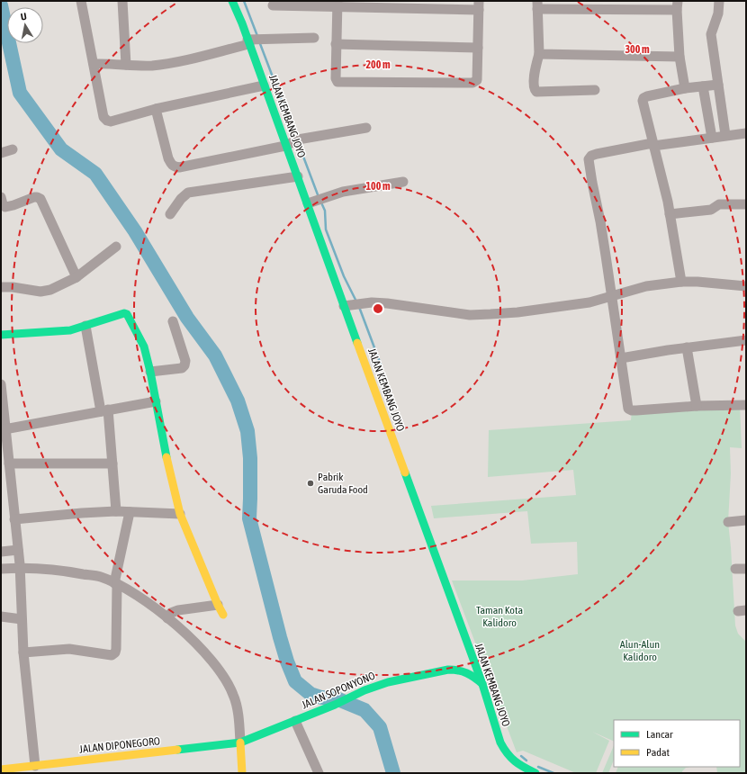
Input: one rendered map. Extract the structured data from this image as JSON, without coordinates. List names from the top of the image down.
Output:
{
  "streets": {
    "main road": ["JALAN KEMBANG JOYO", "JALAN SOPONYONO", "JALAN DIPONEGORO"]
  },
  "crossings": [
    ["JALAN SOPONYONO", "JALAN DIPONEGORO"]
  ],
  "parks": ["Taman Kota Kalidoro", "Alun-Alun Kalidoro"],
  "places": ["Pabrik Garuda Food"],
  "legend": ["Lancar", "Padat"],
  "north": "top",
  "rings": ["300 m", "200 m", "100 m"]
}
